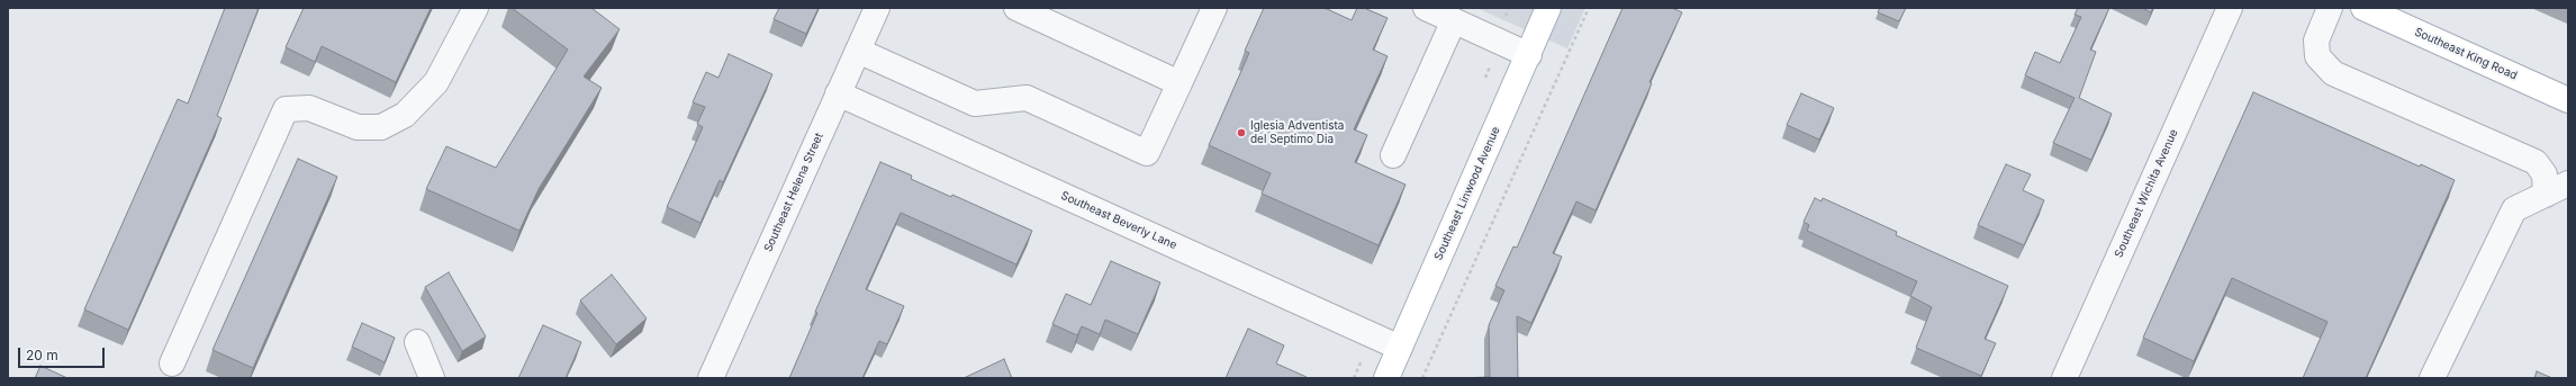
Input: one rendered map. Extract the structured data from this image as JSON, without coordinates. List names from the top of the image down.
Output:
{
  "streets": {
    "main road": ["Southeast King Road", "Southeast Linwood Avenue"],
    "street": ["Southeast Helena Street", "Southeast Wichita Avenue", "Southeast Beverly Lane"]
  },
  "crossings": [
    ["Southeast Helena Street", "Southeast Beverly Lane"],
    ["Southeast Linwood Avenue", "Southeast Beverly Lane"]
  ],
  "places": ["Iglesia Adventista del Septimo Dia"],
  "scale_bar": "20 m"
}
